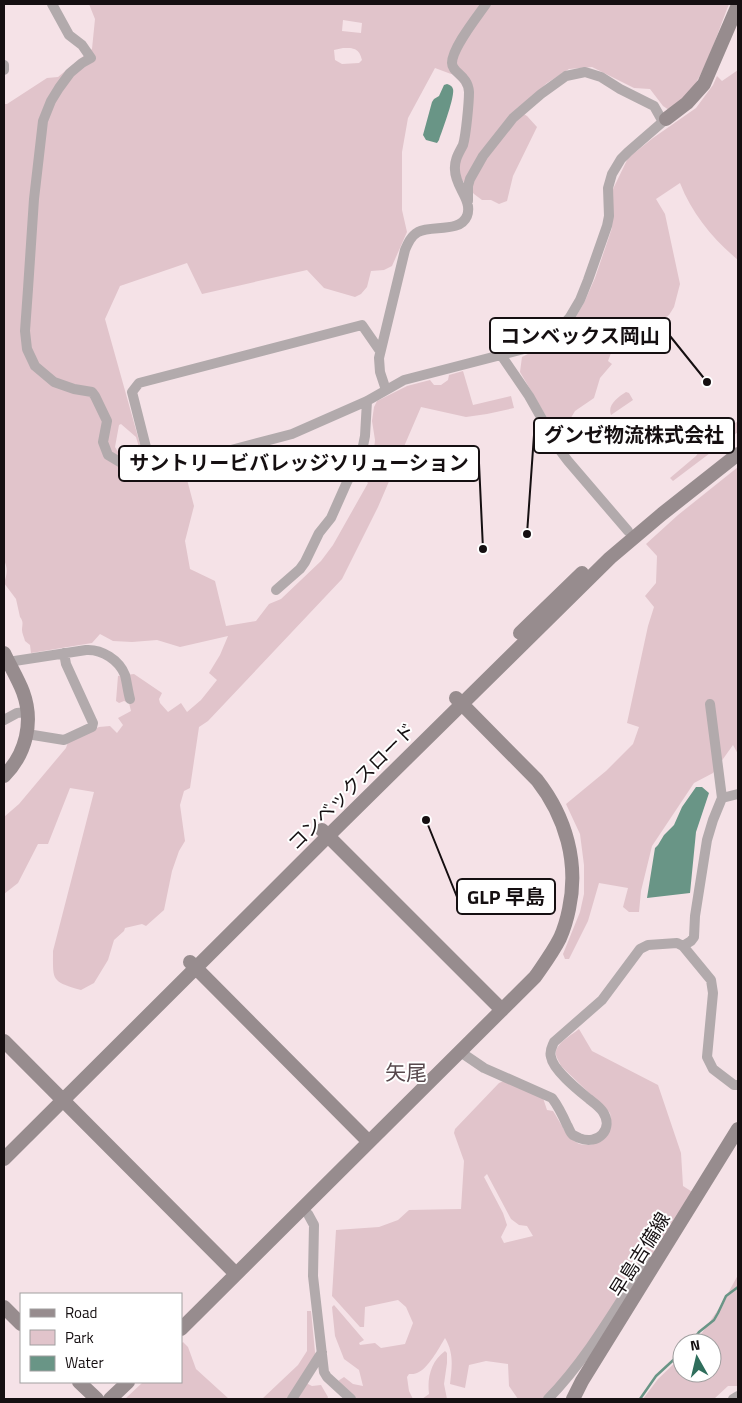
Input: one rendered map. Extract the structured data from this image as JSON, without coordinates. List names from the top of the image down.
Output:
{
  "streets": {
    "street": ["コンベックスロード", "早島吉備線"]
  },
  "districts": ["矢尾"],
  "places": [
    "コンベックス岡山",
    "グンゼ物流株式会社",
    "サントリービバレッジソリューション",
    "GLP 早島"
  ],
  "legend": ["Road", "Park", "Water"],
  "north": "top"
}
